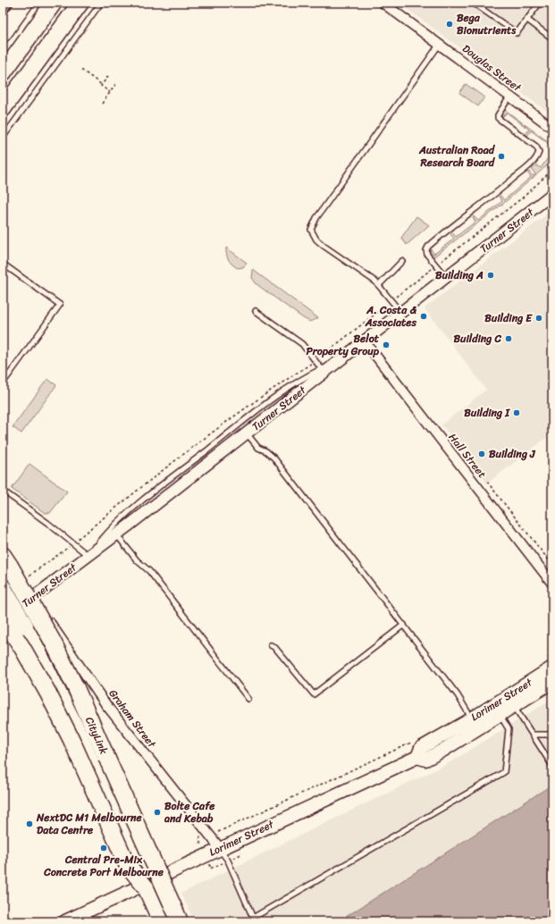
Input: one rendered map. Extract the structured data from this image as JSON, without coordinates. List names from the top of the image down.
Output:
{
  "streets": {
    "highway": ["CityLink"],
    "main road": ["Lorimer Street"],
    "street": [
      "Douglas Street",
      "Turner Street",
      "Hall Street",
      "Graham Street"
    ]
  },
  "crossings": [
    ["Turner Street", "Hall Street"],
    ["Turner Street", "Graham Street"],
    ["Lorimer Street", "Graham Street"]
  ],
  "places": [
    "Bega Bionutrients",
    "Australian Road Research Board",
    "Building A",
    "A. Costa & Associates",
    "Building E",
    "Building C",
    "Belot Property Group",
    "Building I",
    "Building J",
    "Bolte Cafe and Kebab",
    "NextDC M1 Melbourne Data Centre",
    "Central Pre-Mix Concrete Port Melbourne"
  ]
}
